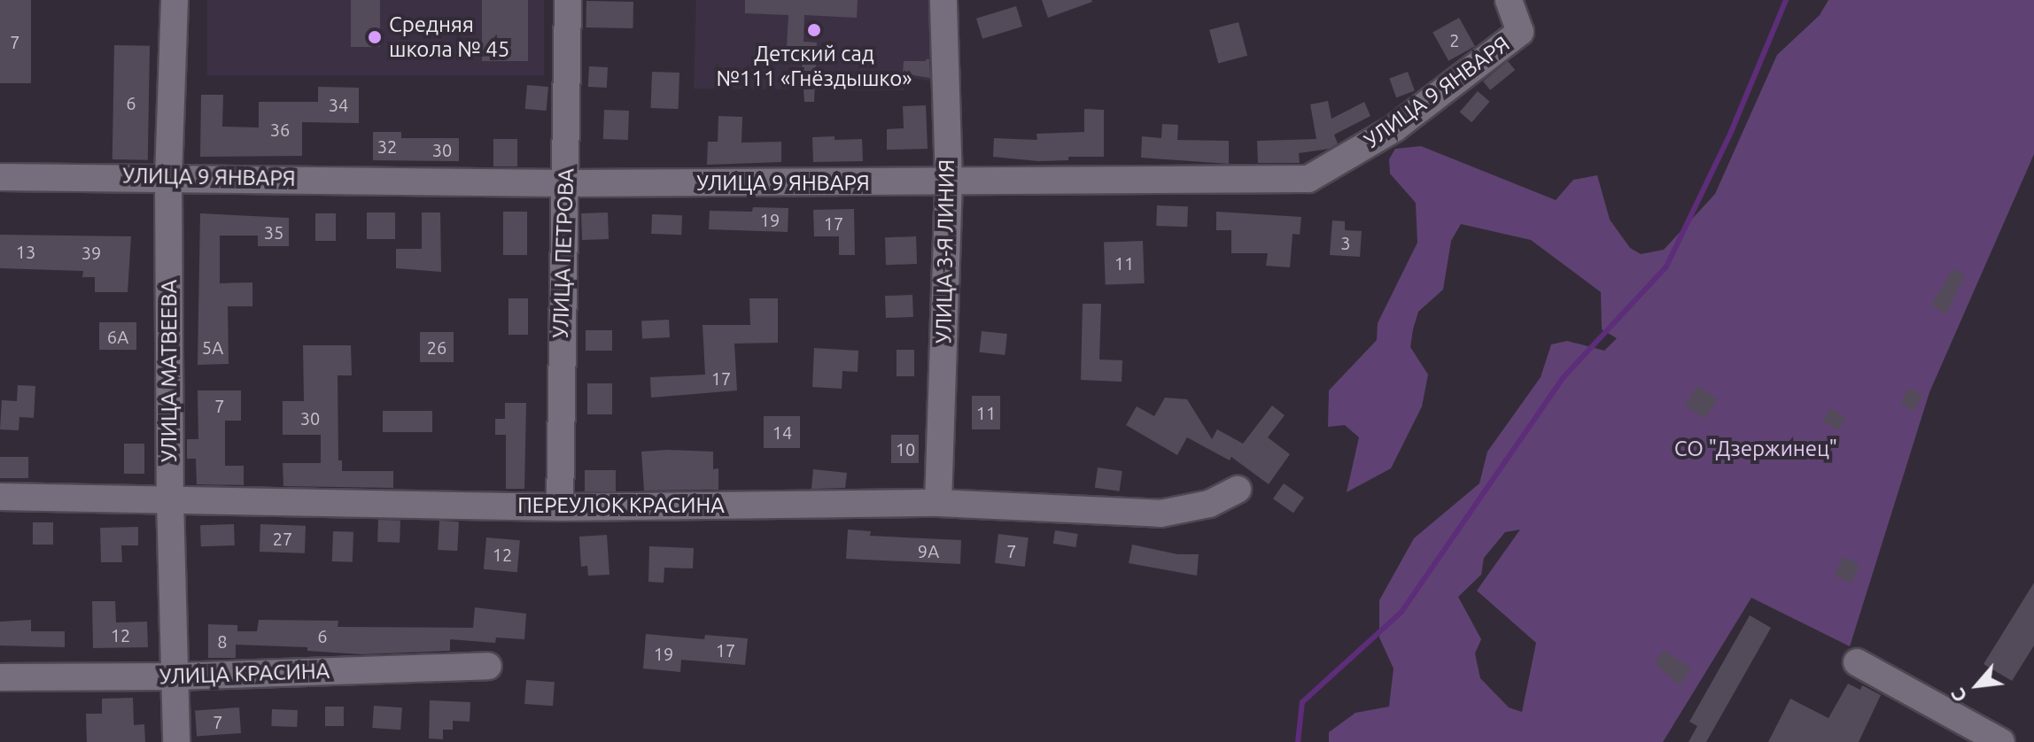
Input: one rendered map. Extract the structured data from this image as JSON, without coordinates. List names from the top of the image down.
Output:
{
  "streets": {
    "street": [
      "УЛИЦА 9 ЯНВАРЯ",
      "УЛИЦА 3-Я ЛИНИЯ",
      "УЛИЦА ПЕТРОВА",
      "УЛИЦА МАТВЕЕВА",
      "ПЕРЕУЛОК КРАСИНА",
      "УЛИЦА КРАСИНА"
    ]
  },
  "crossings": [
    ["УЛИЦА 9 ЯНВАРЯ", "УЛИЦА 3-Я ЛИНИЯ"],
    ["УЛИЦА 9 ЯНВАРЯ", "УЛИЦА ПЕТРОВА"],
    ["УЛИЦА 9 ЯНВАРЯ", "УЛИЦА МАТВЕЕВА"],
    ["УЛИЦА 3-Я ЛИНИЯ", "ПЕРЕУЛОК КРАСИНА"],
    ["УЛИЦА ПЕТРОВА", "ПЕРЕУЛОК КРАСИНА"],
    ["УЛИЦА МАТВЕЕВА", "ПЕРЕУЛОК КРАСИНА"],
    ["УЛИЦА МАТВЕЕВА", "УЛИЦА КРАСИНА"]
  ],
  "parks": ["СО \"Дзержинец\""],
  "places": ["Детский сад №111 «Гнёздышко»", "Средняя школа № 45"],
  "house_numbers": [
    "2",
    "7",
    "6",
    "34",
    "36",
    "32",
    "30",
    "19",
    "17",
    "35",
    "3",
    "13",
    "39",
    "11",
    "6А",
    "5А",
    "26",
    "17",
    "7",
    "11",
    "30",
    "14",
    "10",
    "27",
    "9А",
    "7",
    "12",
    "12",
    "6",
    "8",
    "17",
    "19",
    "7"
  ],
  "north": "bottom left"
}
